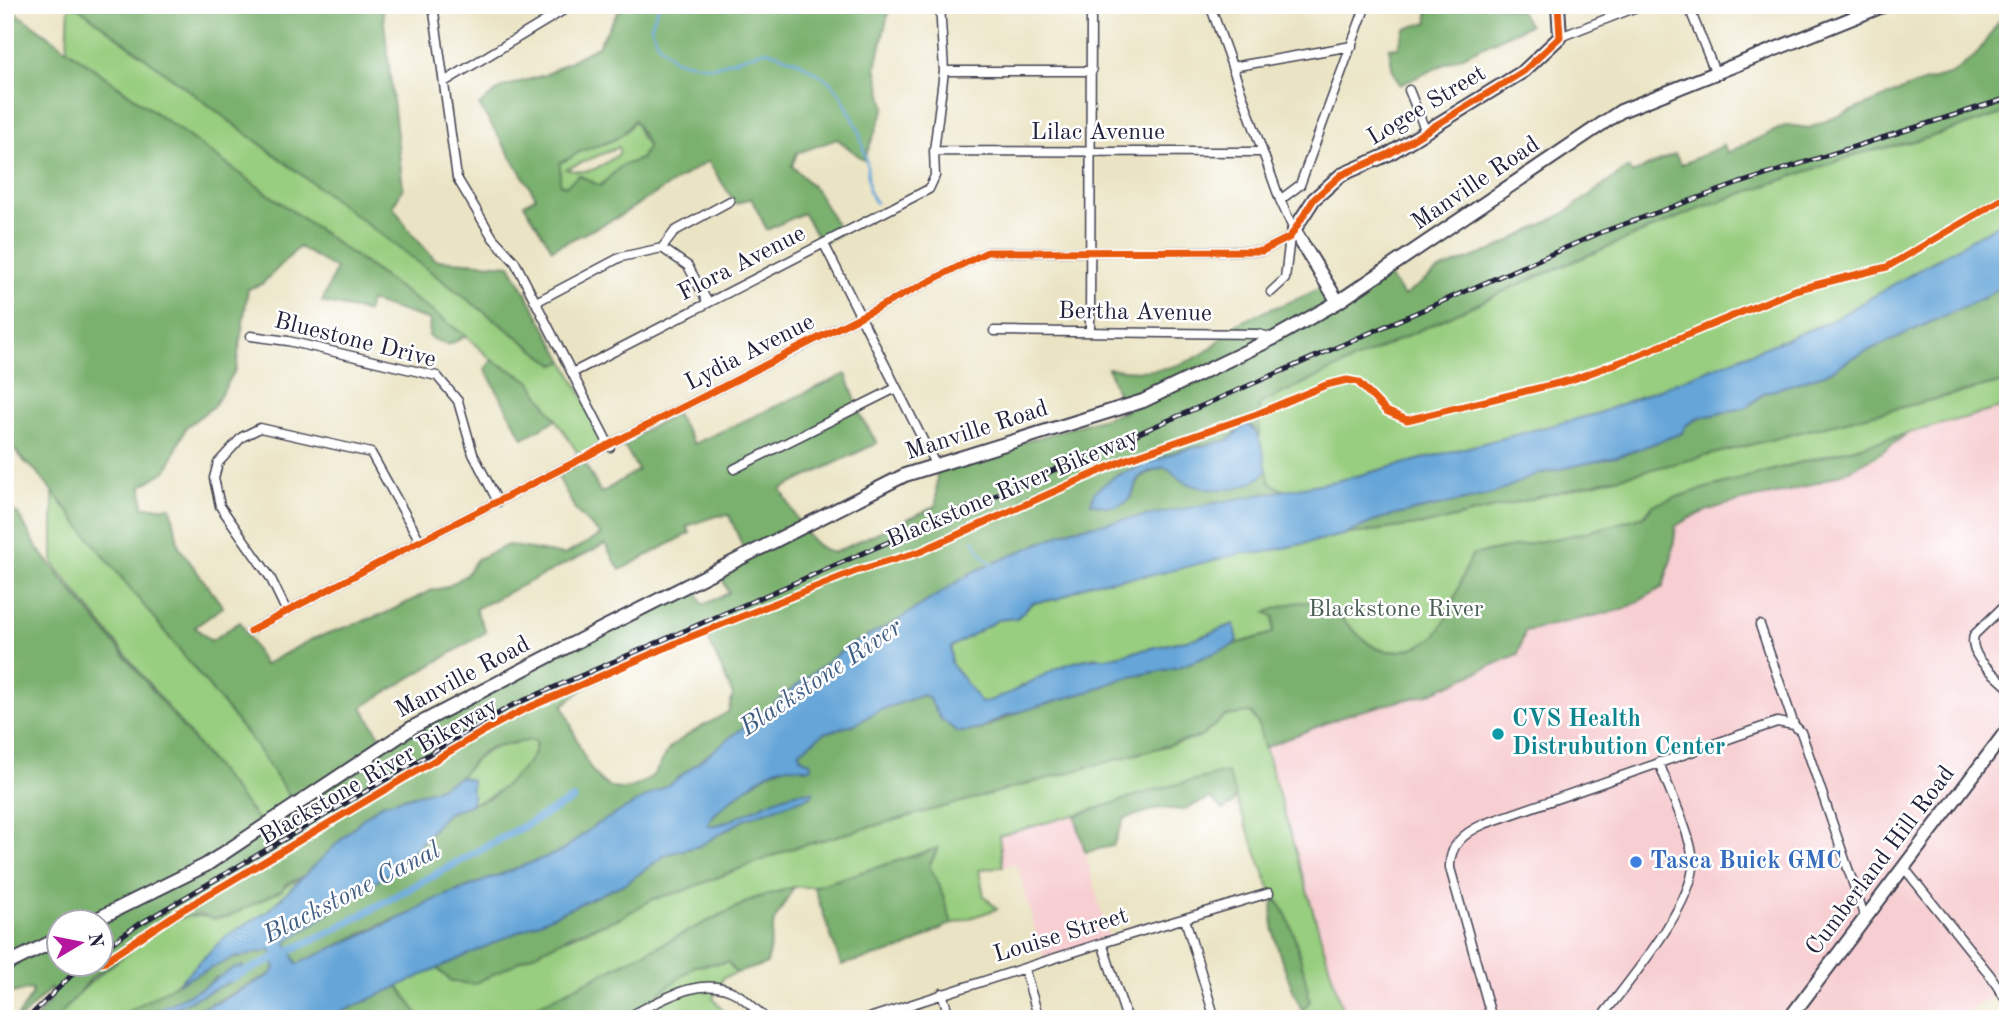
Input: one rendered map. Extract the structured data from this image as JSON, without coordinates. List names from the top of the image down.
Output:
{
  "streets": {
    "main road": ["Logee Street", "Manville Road", "Cumberland Hill Road"],
    "street": [
      "Lilac Avenue",
      "Flora Avenue",
      "Bertha Avenue",
      "Bluestone Drive",
      "Lydia Avenue",
      "Louise Street"
    ],
    "cycle path": ["Blackstone River Bikeway"]
  },
  "crossings": [
    ["Logee Street", "Lydia Avenue"],
    ["Lilac Avenue", "Flora Avenue"],
    ["Manville Road", "Bertha Avenue"],
    ["Bluestone Drive", "Lydia Avenue"]
  ],
  "water": ["Blackstone River", "Blackstone Canal"],
  "parks": ["Blackstone River"],
  "places": ["CVS Health Distrubution Center", "Tasca Buick GMC"],
  "north": "right"
}
